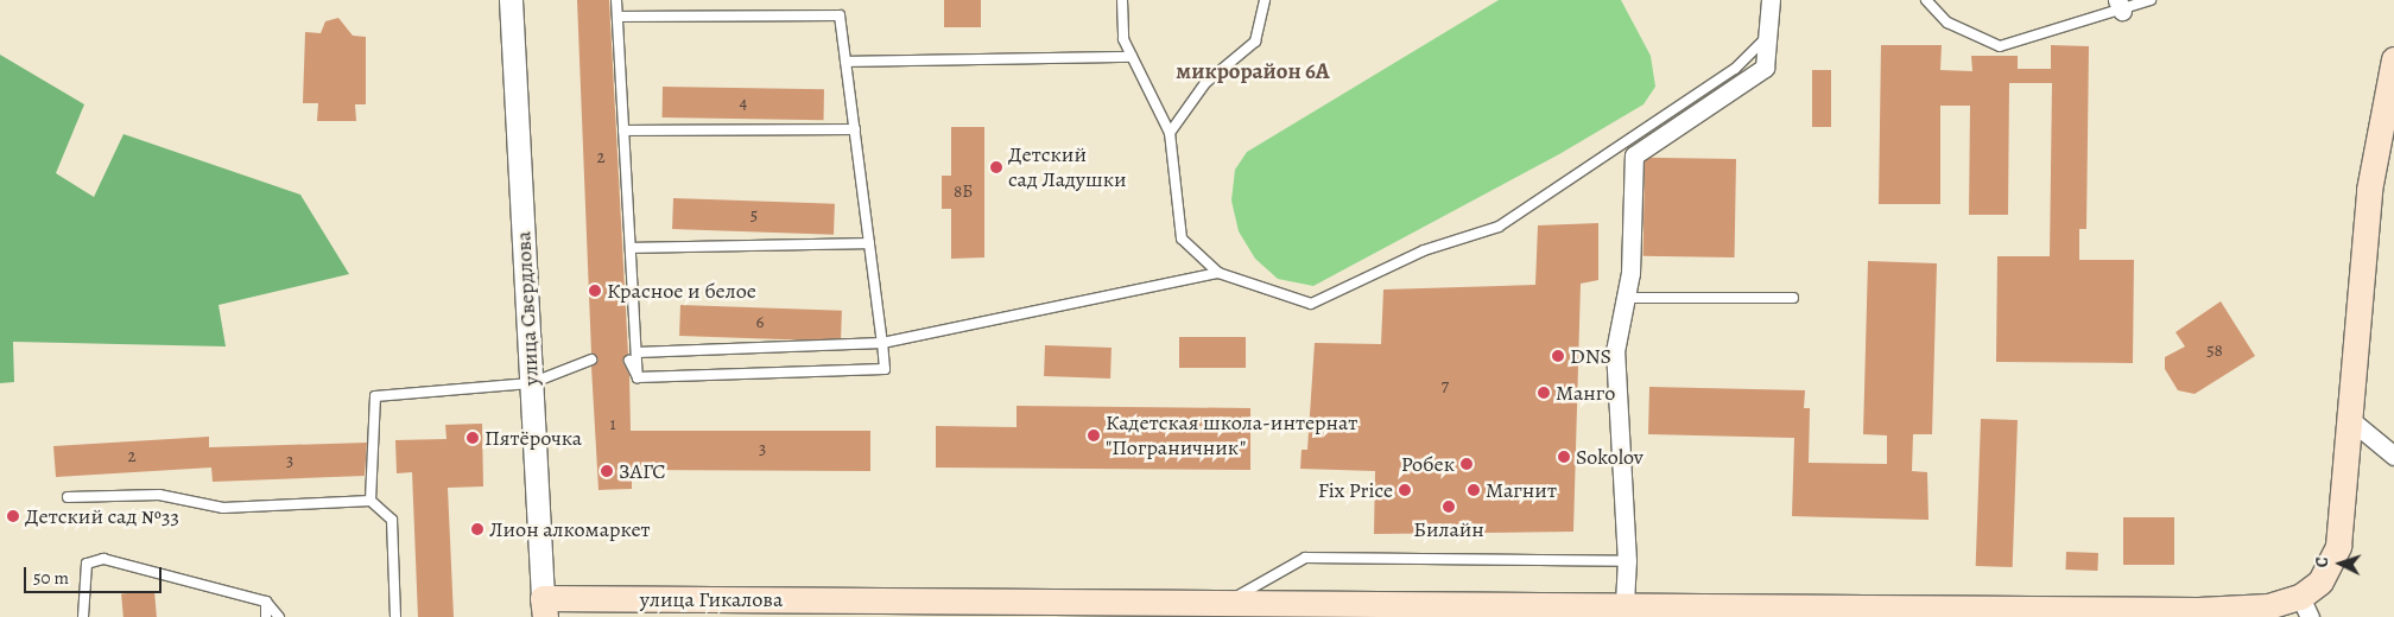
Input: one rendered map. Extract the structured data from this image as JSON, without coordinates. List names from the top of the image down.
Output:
{
  "streets": {
    "main road": ["улица Гикалова"],
    "street": ["улица Свердлова"]
  },
  "crossings": [
    ["улица Свердлова", "улица Гикалова"]
  ],
  "districts": ["микрорайон 6А"],
  "places": [
    "Детский сад Ладушки",
    "Красное и белое",
    "DNS",
    "Манго",
    "Кадетская школа-интернат \"Пограничник\"",
    "Пятёрочка",
    "Sokolov",
    "Робек",
    "ЗАГС",
    "Fix Price",
    "Магнит",
    "Билайн",
    "Детский сад №33",
    "Лион алкомаркет"
  ],
  "house_numbers": [
    "4",
    "2",
    "8Б",
    "5",
    "6",
    "58",
    "7",
    "1",
    "3",
    "2",
    "3"
  ],
  "scale_bar": "50 m",
  "north": "left"
}
